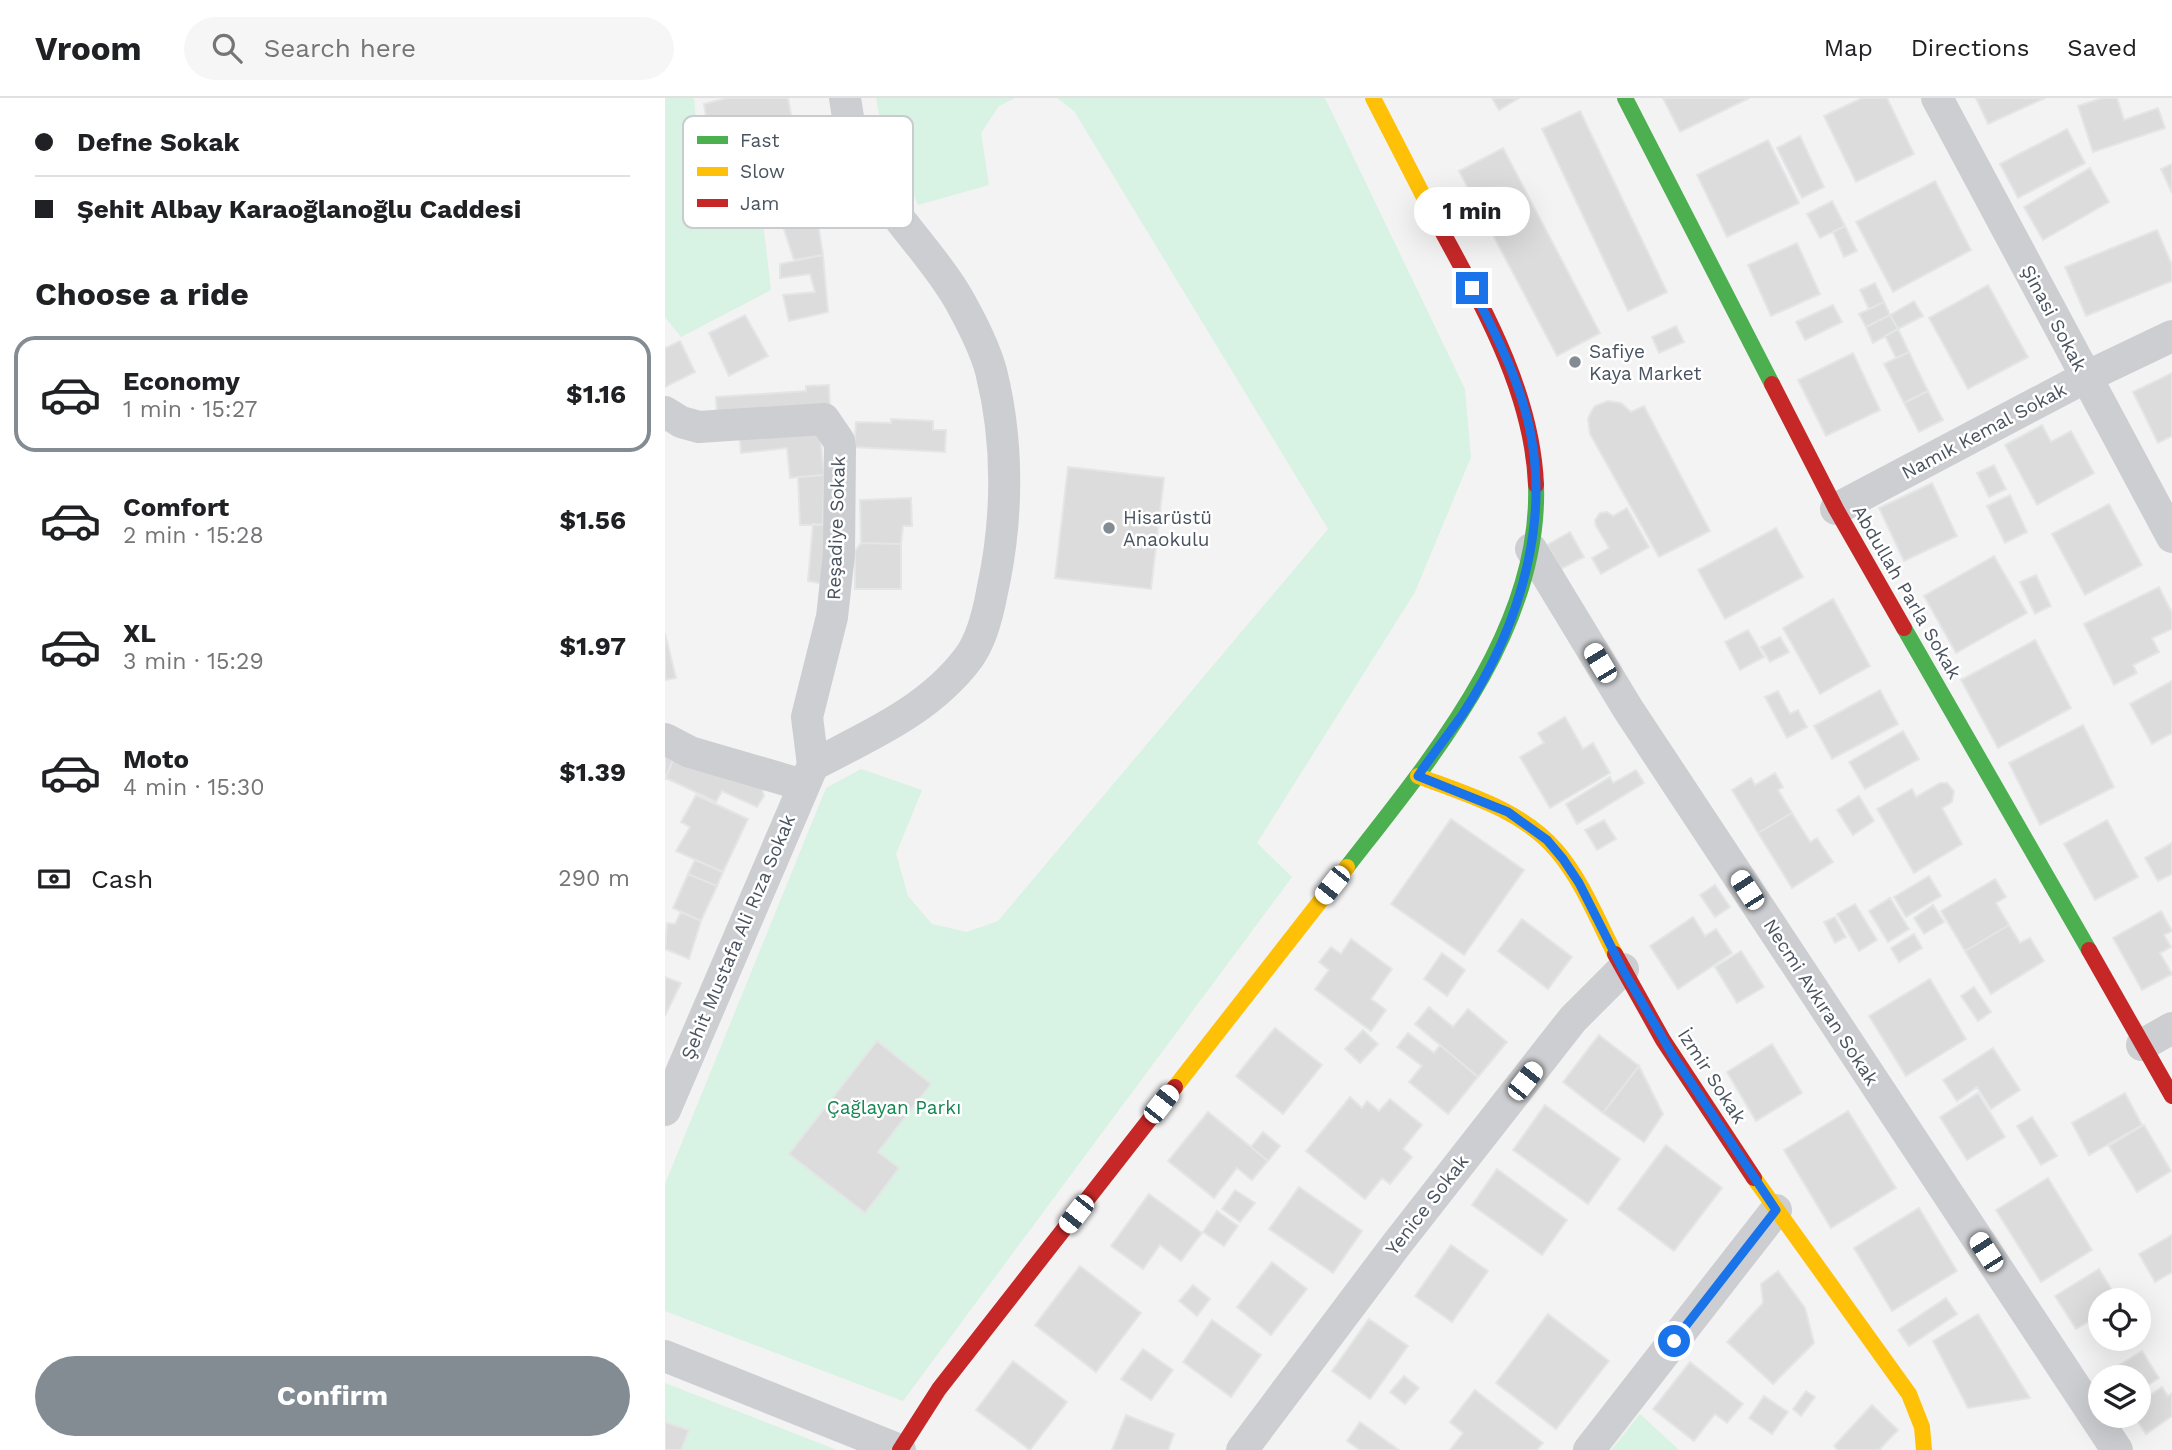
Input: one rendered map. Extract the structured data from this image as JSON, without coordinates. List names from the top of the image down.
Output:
{
  "streets": {
    "street": [
      "Şinasi Sokak",
      "Namık Kemal Sokak",
      "Reşadiye Sokak",
      "Abdullah Parla Sokak",
      "Şehit Mustafa Ali Rıza Sokak",
      "Necmi Avkıran Sokak",
      "İzmir Sokak",
      "Yenice Sokak"
    ]
  },
  "crossings": [
    ["Şinasi Sokak", "Namık Kemal Sokak"],
    ["Namık Kemal Sokak", "Abdullah Parla Sokak"],
    ["Reşadiye Sokak", "Şehit Mustafa Ali Rıza Sokak"],
    ["İzmir Sokak", "Yenice Sokak"]
  ],
  "parks": ["Çağlayan Parkı"],
  "places": ["Safiye Kaya Market", "Hisarüstü Anaokulu"],
  "legend": ["Fast", "Slow", "Jam"],
  "page": {
    "header": "Vroom",
    "search": "Search here",
    "nav": ["Map", "Directions", "Saved"],
    "banner": ["Defne Sokak", "Şehit Albay Karaoğlanoğlu Caddesi"],
    "bubble": "1 min",
    "heading": "Choose a ride",
    "list": [
      {
        "name": "Economy",
        "note": "1 min · 15:27",
        "value": "$1.16"
      },
      {
        "name": "Comfort",
        "note": "2 min · 15:28",
        "value": "$1.56"
      },
      {
        "name": "XL",
        "note": "3 min · 15:29",
        "value": "$1.97"
      },
      {
        "name": "Moto",
        "note": "4 min · 15:30",
        "value": "$1.39"
      }
    ],
    "pay": ["Cash", "290 m"],
    "buttons": "Confirm"
  }
}
